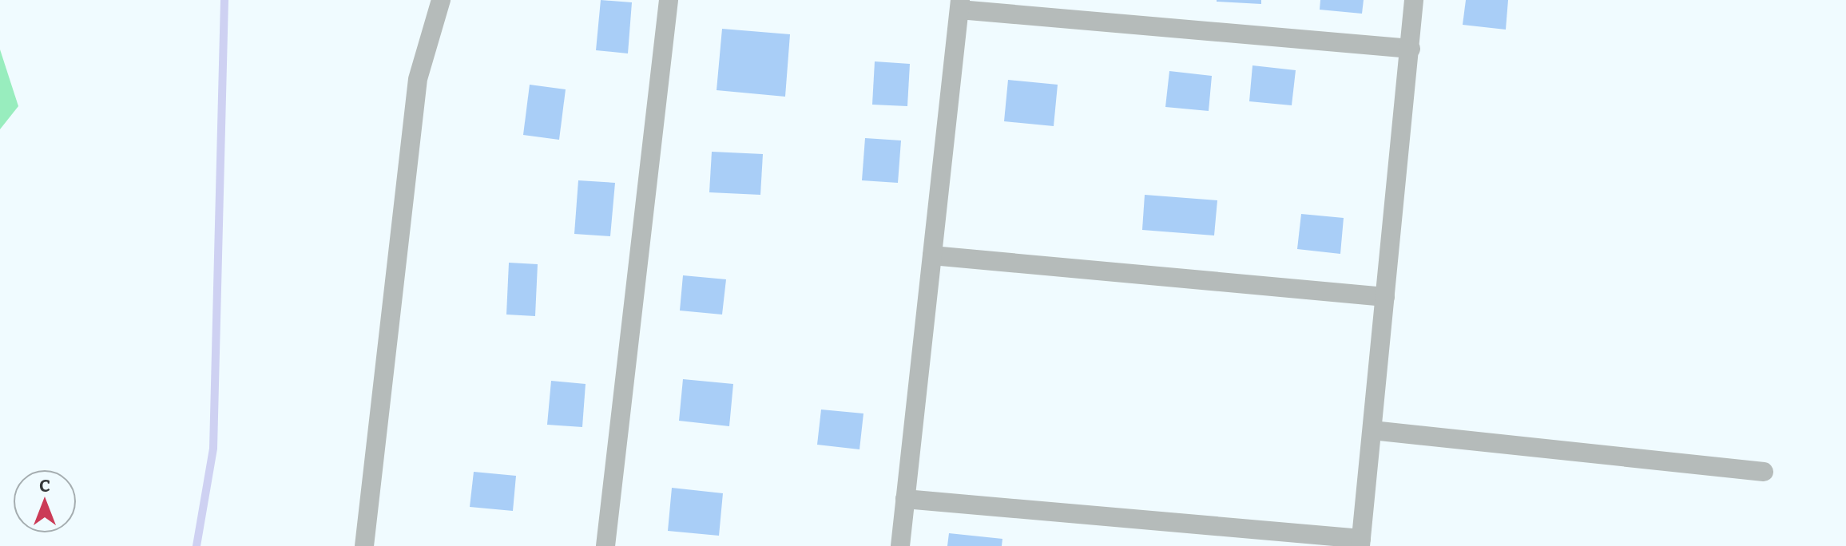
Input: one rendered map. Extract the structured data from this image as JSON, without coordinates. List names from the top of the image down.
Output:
{
  "north": "top"
}
